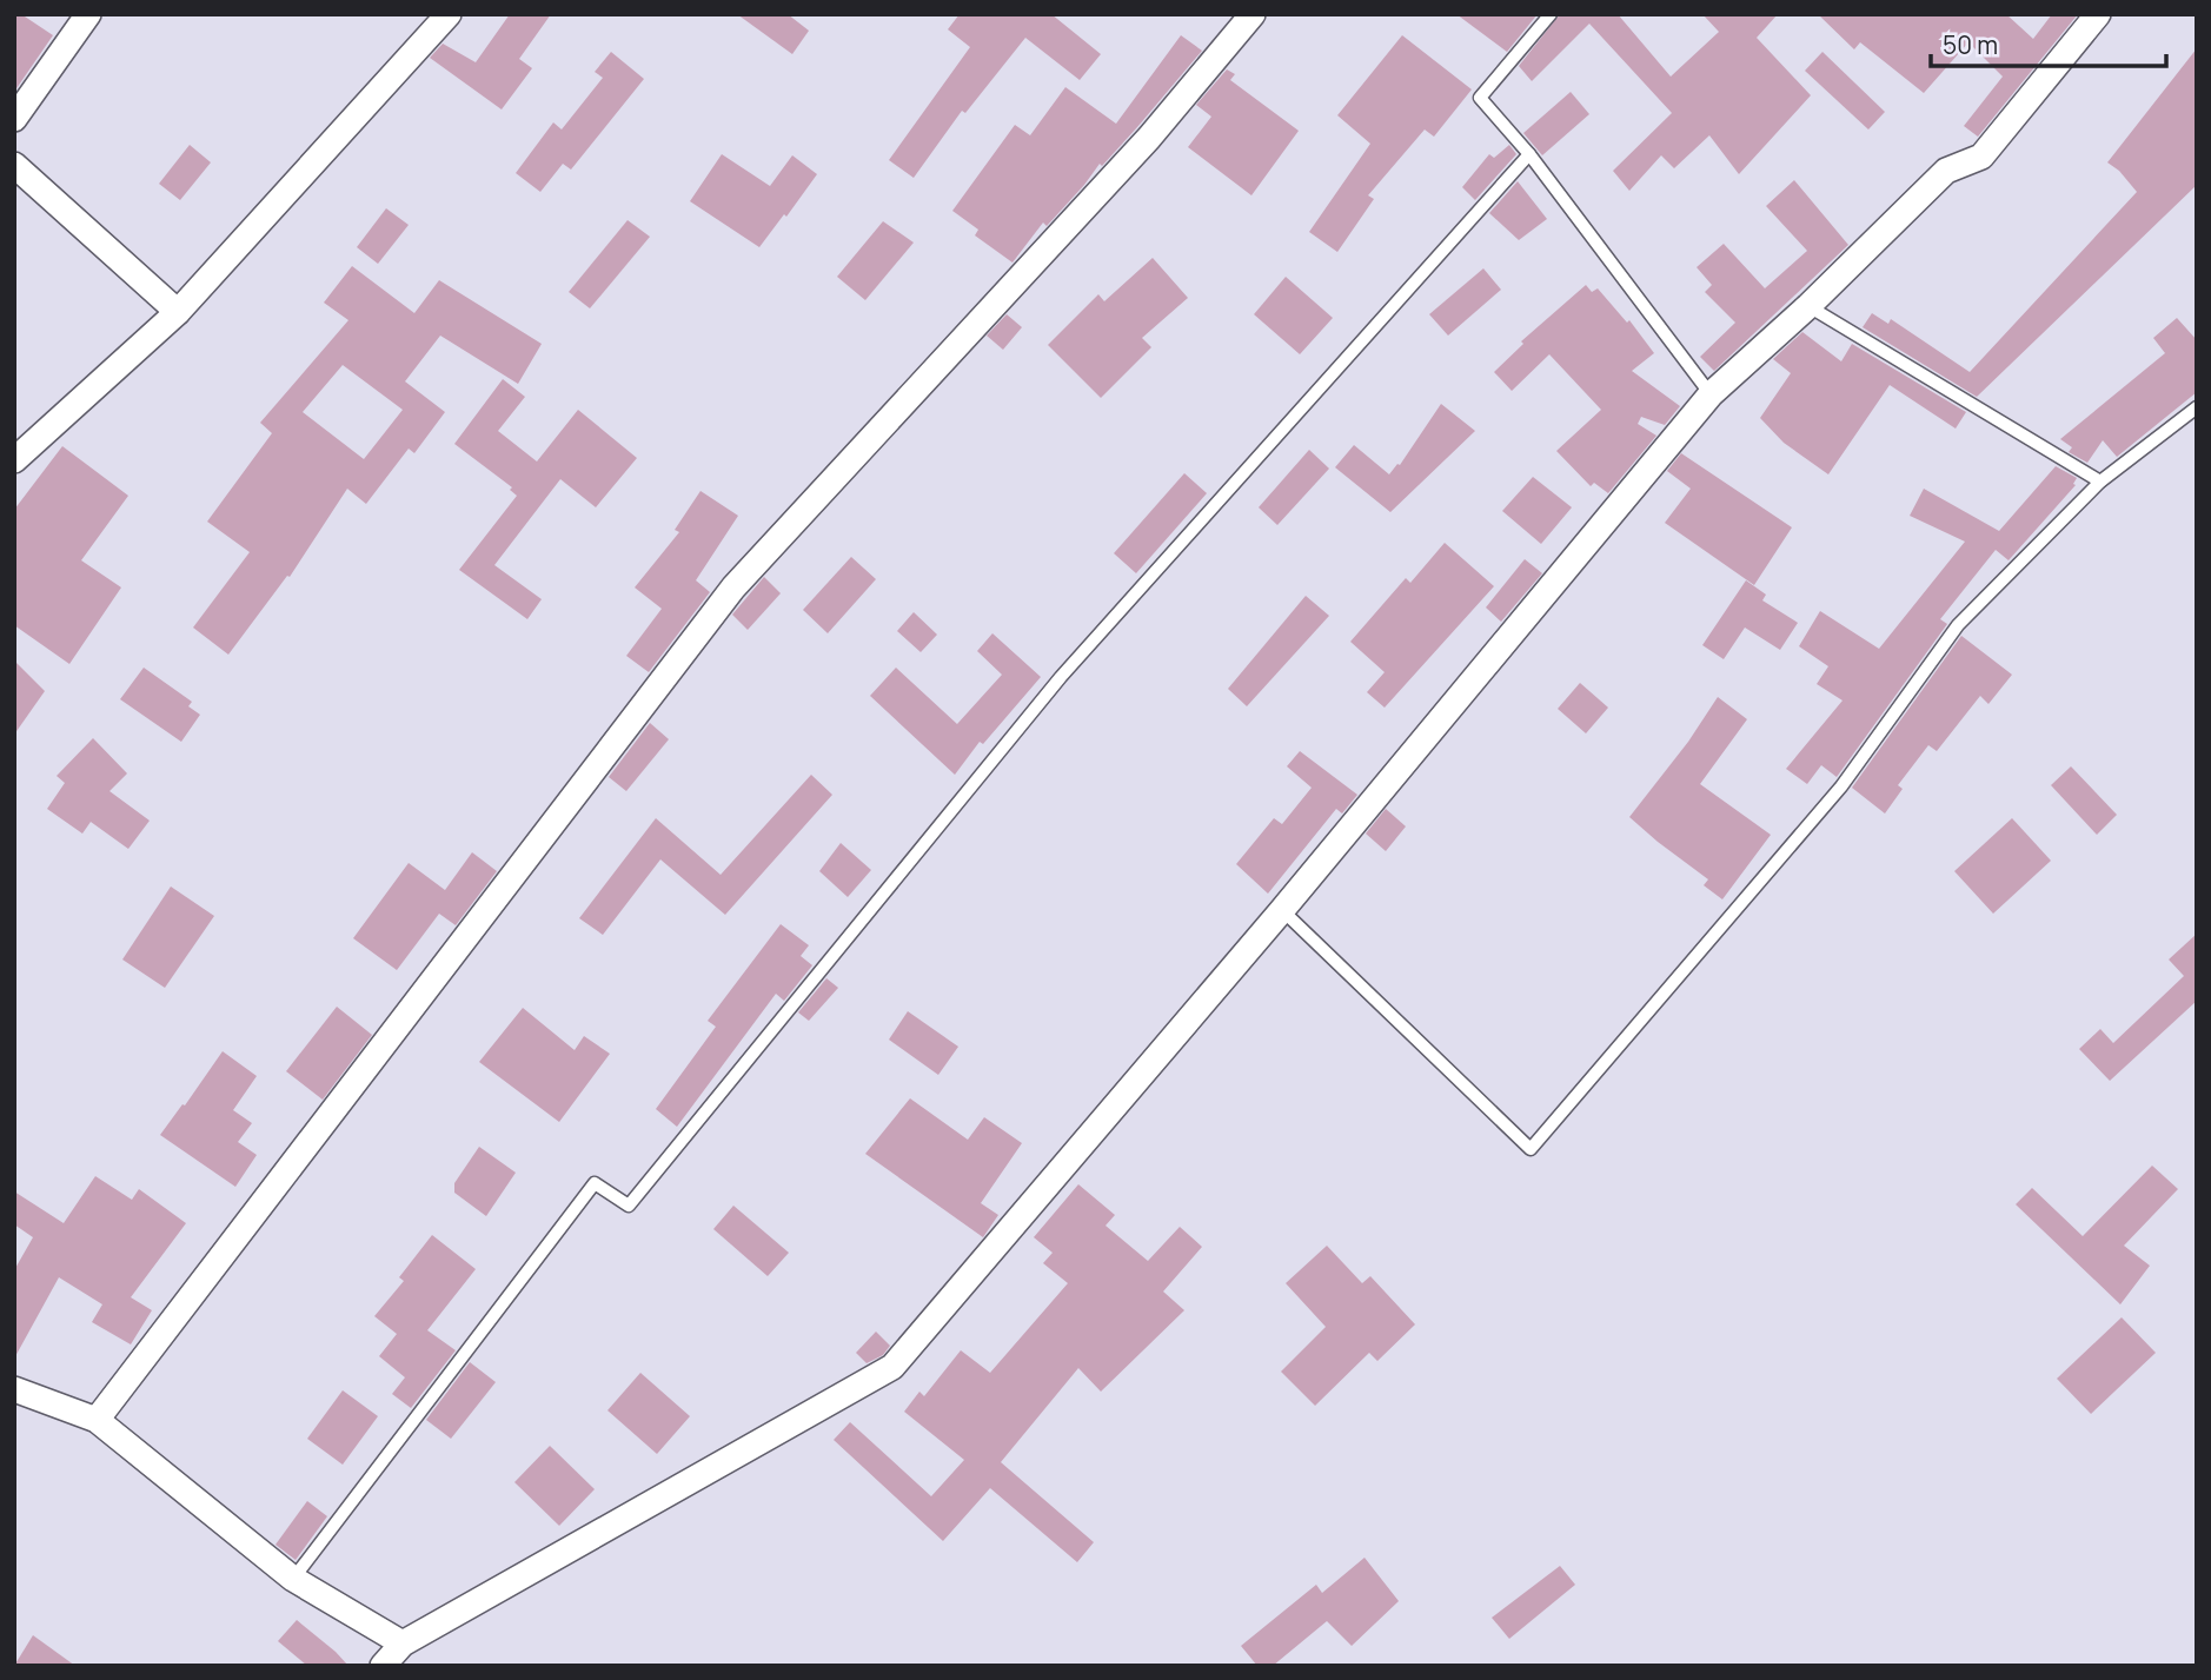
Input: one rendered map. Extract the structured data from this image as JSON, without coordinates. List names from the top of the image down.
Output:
{
  "scale_bar": "50 m"
}
